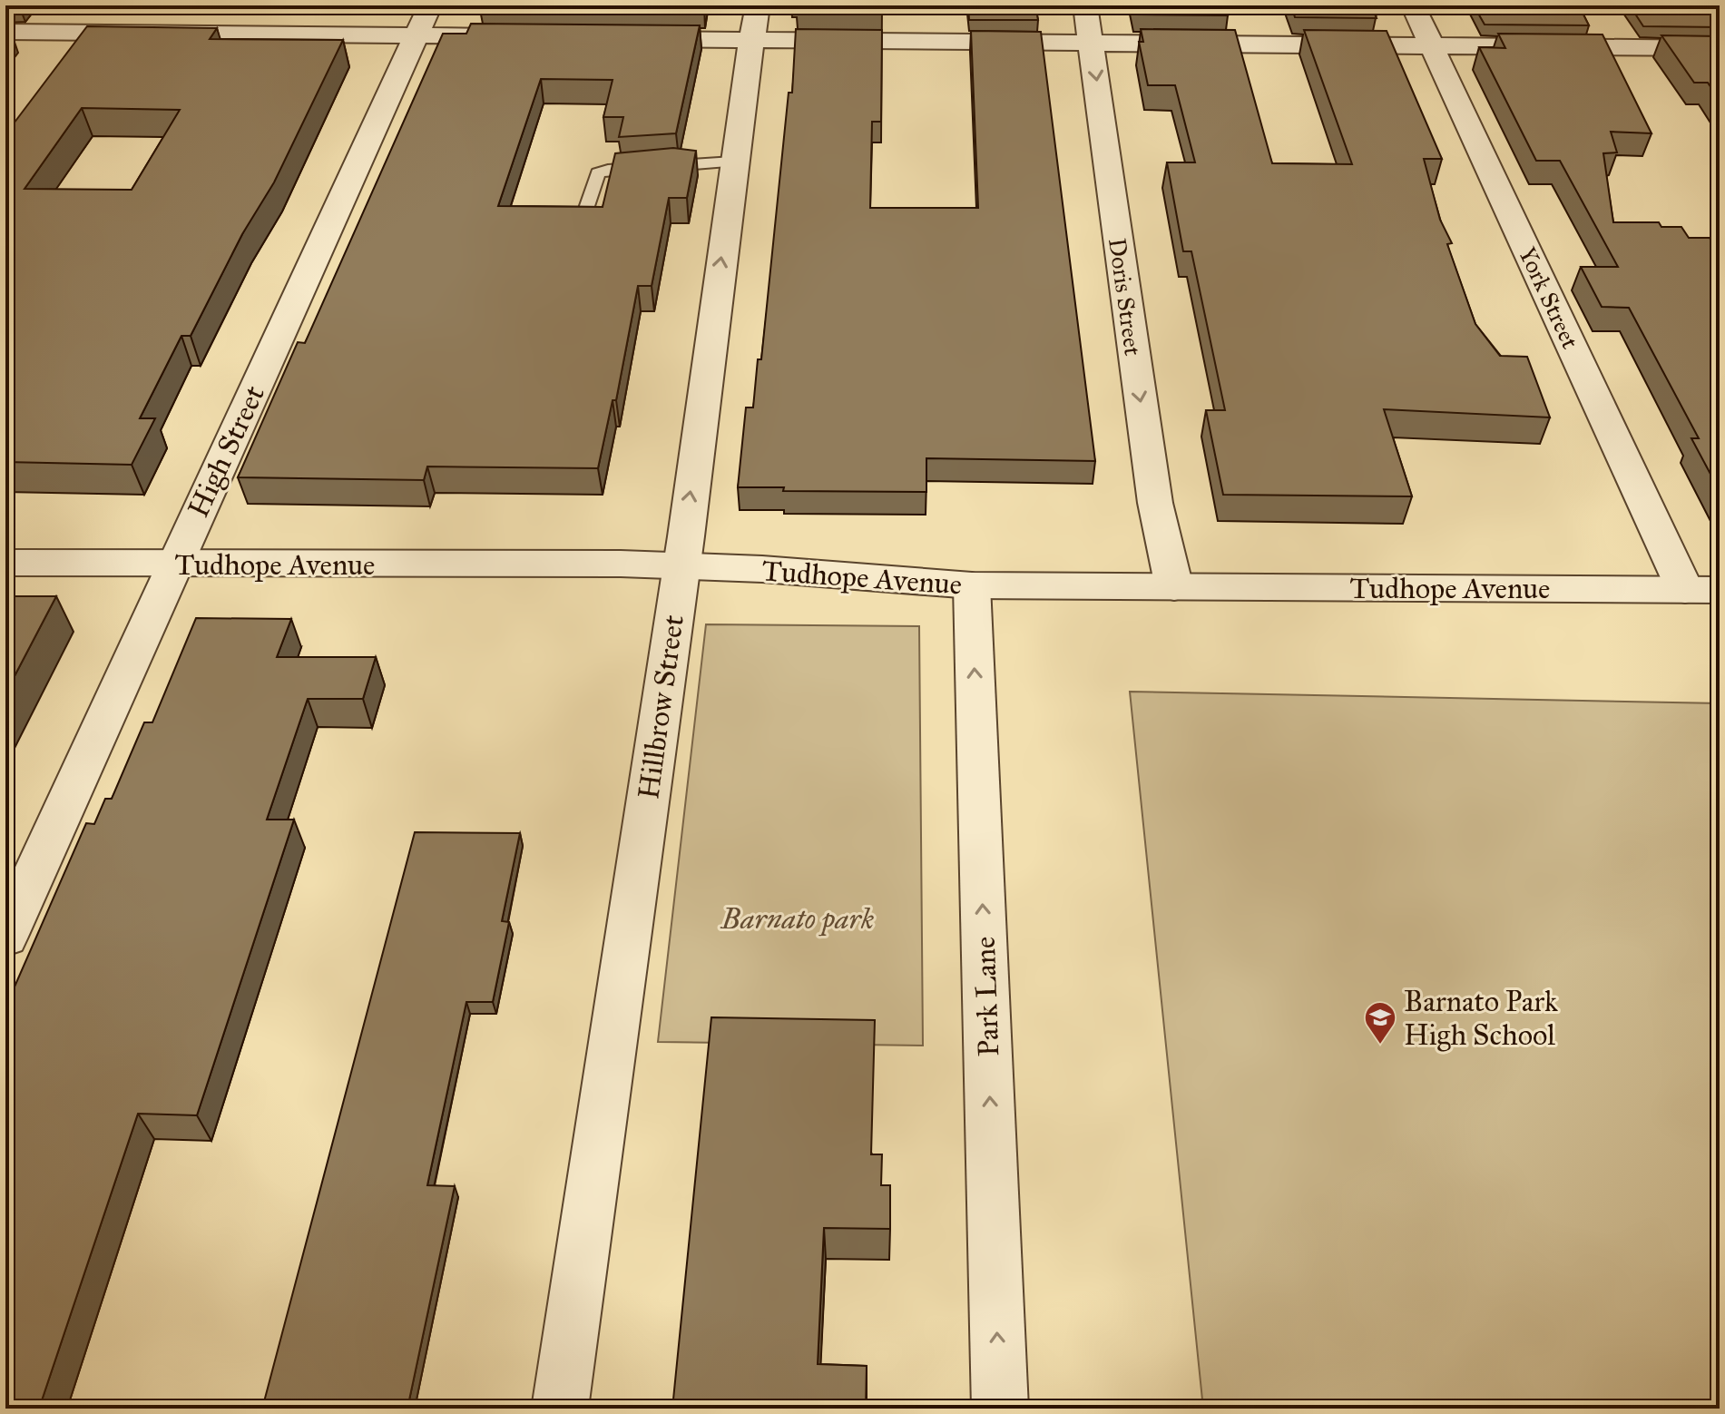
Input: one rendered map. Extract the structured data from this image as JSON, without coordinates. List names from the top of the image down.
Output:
{
  "streets": {
    "street": [
      "Doris Street",
      "York Street",
      "High Street",
      "Tudhope Avenue",
      "Hillbrow Street",
      "Park Lane"
    ]
  },
  "crossings": [
    ["Doris Street", "Tudhope Avenue"],
    ["York Street", "Tudhope Avenue"],
    ["High Street", "Tudhope Avenue"],
    ["Tudhope Avenue", "Hillbrow Street"],
    ["Tudhope Avenue", "Park Lane"]
  ],
  "one_way": ["Doris Street", "Park Lane"],
  "parks": ["Barnato park"],
  "places": {
    "school or university": ["Barnato Park High School"]
  }
}
